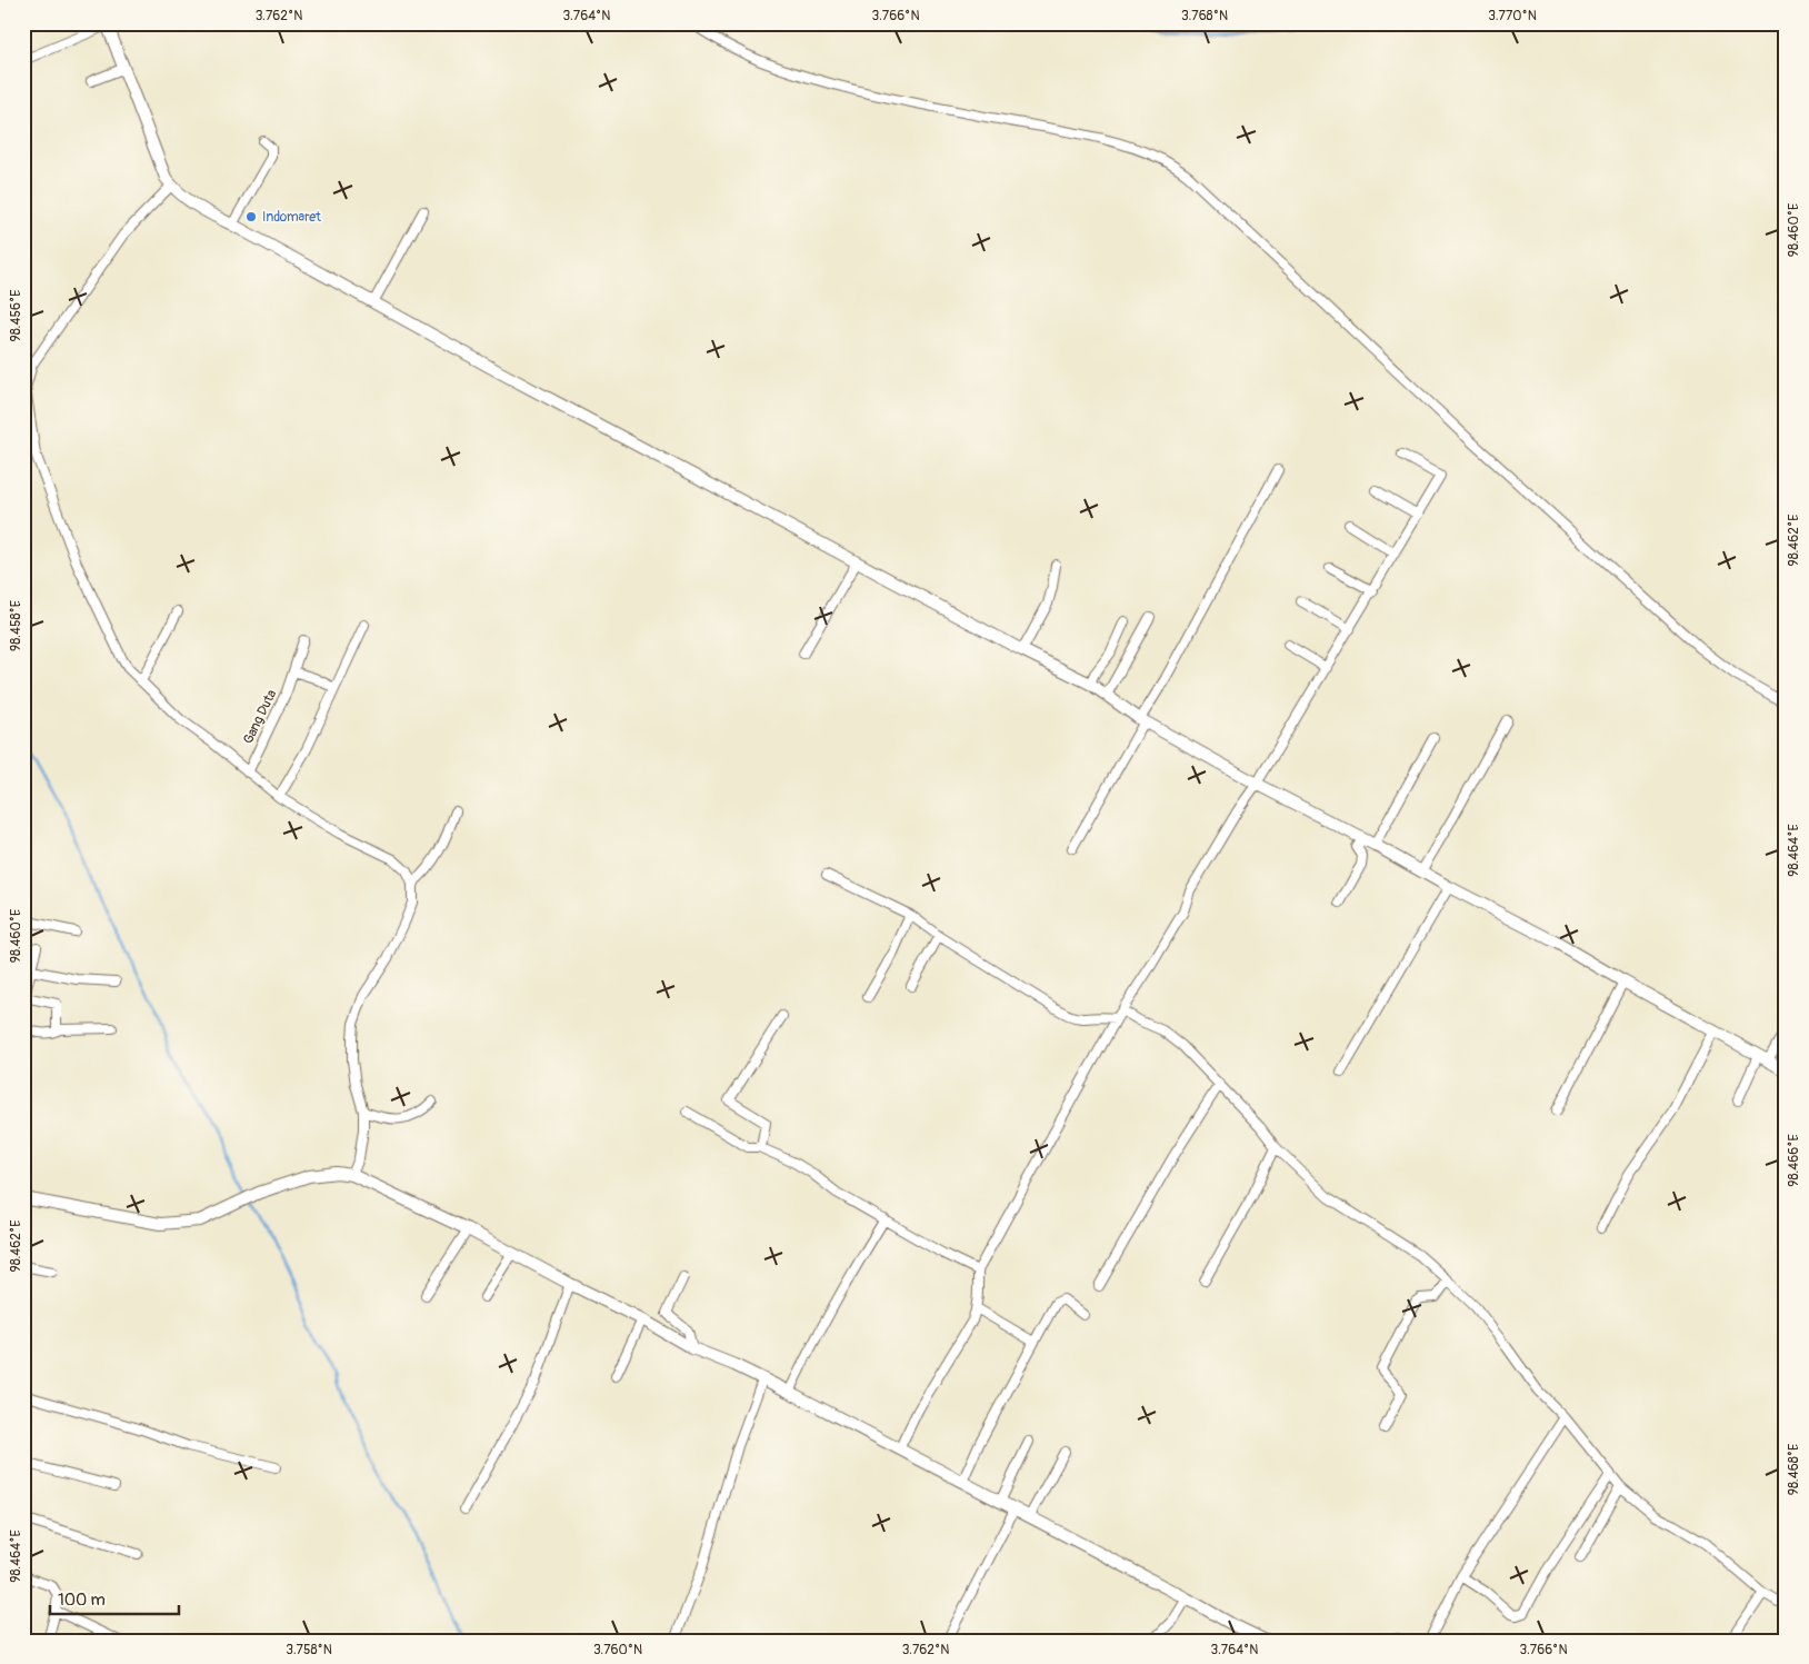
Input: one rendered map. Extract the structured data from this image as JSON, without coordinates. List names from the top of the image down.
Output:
{
  "streets": {
    "street": ["Gang Duta"]
  },
  "places": ["Indomaret"],
  "scale_bar": "100 m",
  "coordinates": [
    "3.762°N",
    "3.764°N",
    "3.766°N",
    "3.768°N",
    "3.770°N",
    "98.460°E",
    "98.456°E",
    "98.462°E",
    "98.458°E",
    "98.464°E",
    "98.466°E",
    "98.468°E",
    "3.758°N",
    "3.760°N"
  ]
}
